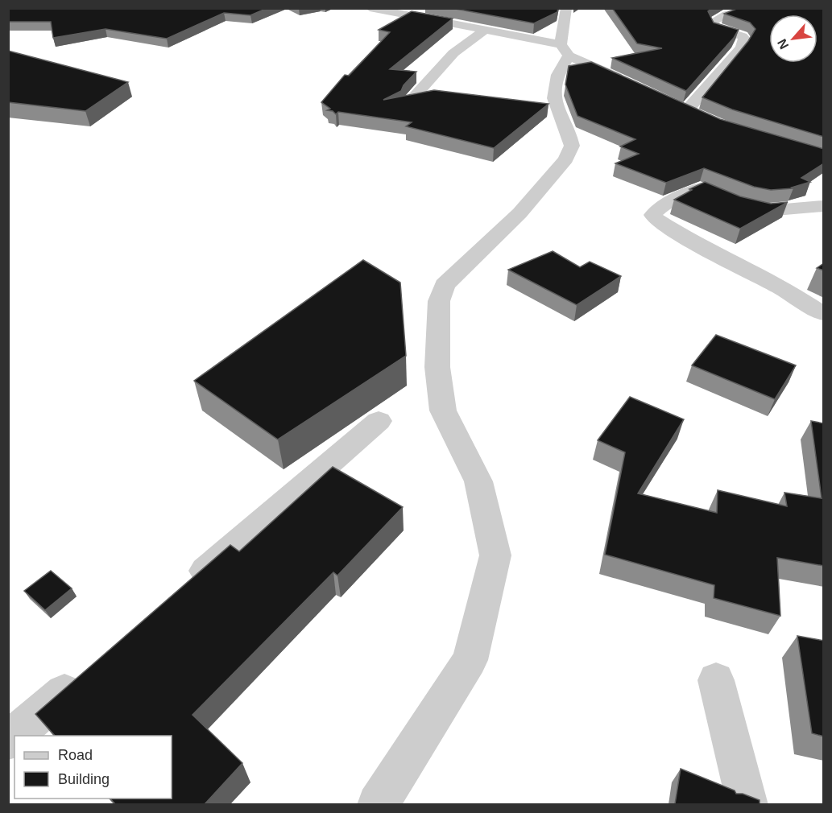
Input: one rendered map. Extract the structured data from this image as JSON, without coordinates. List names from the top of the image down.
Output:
{
  "legend": ["Road", "Building"],
  "north": "bottom left"
}
